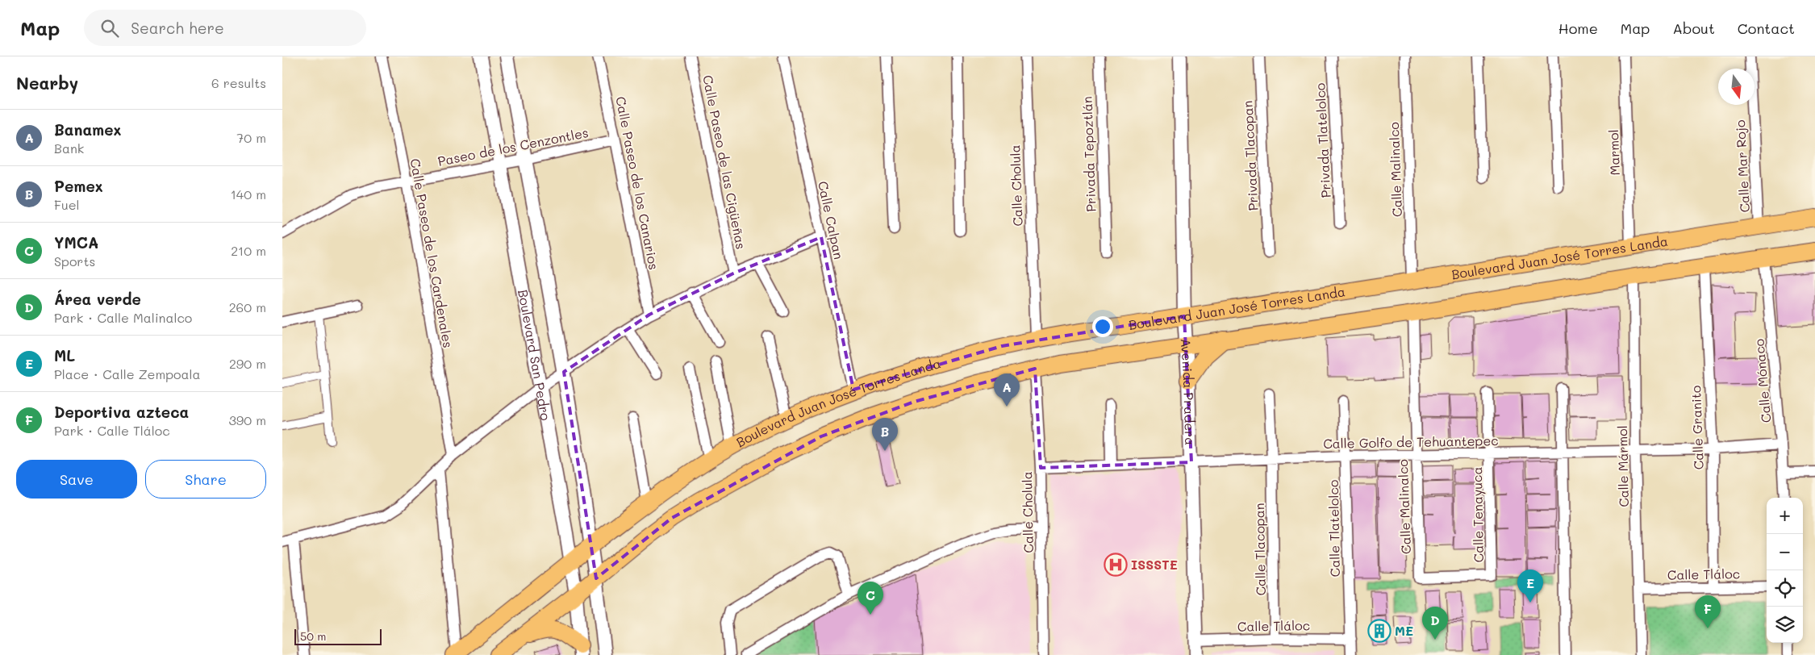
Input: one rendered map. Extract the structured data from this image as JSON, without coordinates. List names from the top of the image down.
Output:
{
  "streets": {
    "main road": ["Boulevard Juan José Torres Landa"],
    "street": [
      "Privada Tlatelolco",
      "Paseo de los Cenzontles",
      "Marmol",
      "Privada Tepoztlán",
      "Privada Tlacopan",
      "Calle Paseo de las Cigüeñas",
      "Calle Mar Rojo",
      "Calle Malinalco",
      "Calle Paseo de los Canarios",
      "Calle Cholula",
      "Calle Calpan",
      "Calle Paseo de los Cardenales",
      "Boulevard San Pedro",
      "Calle Mónaco",
      "Avenida Pradera",
      "Calle Granito",
      "Calle Golfo de Tehuantepec",
      "Calle Mármol",
      "Calle Tenayuca",
      "Calle Tlatelolco",
      "Calle Tlacopan",
      "Calle Tláloc"
    ]
  },
  "crossings": [
    ["Paseo de los Cenzontles", "Calle Paseo de los Canarios"],
    ["Paseo de los Cenzontles", "Calle Paseo de los Cardenales"],
    ["Paseo de los Cenzontles", "Boulevard San Pedro"],
    ["Marmol", "Boulevard Juan José Torres Landa"],
    ["Calle Mar Rojo", "Boulevard Juan José Torres Landa"],
    ["Calle Malinalco", "Boulevard Juan José Torres Landa"],
    ["Calle Malinalco", "Calle Golfo de Tehuantepec"],
    ["Calle Malinalco", "Calle Tenayuca"],
    ["Calle Cholula", "Boulevard Juan José Torres Landa"],
    ["Calle Cholula", "Calle Golfo de Tehuantepec"],
    ["Calle Calpan", "Boulevard Juan José Torres Landa"],
    ["Boulevard Juan José Torres Landa", "Boulevard San Pedro"],
    ["Boulevard Juan José Torres Landa", "Calle Mónaco"],
    ["Boulevard Juan José Torres Landa", "Avenida Pradera"],
    ["Boulevard Juan José Torres Landa", "Calle Granito"],
    ["Boulevard Juan José Torres Landa", "Calle Mármol"],
    ["Calle Mónaco", "Calle Golfo de Tehuantepec"],
    ["Avenida Pradera", "Calle Golfo de Tehuantepec"],
    ["Avenida Pradera", "Calle Tláloc"],
    ["Calle Granito", "Calle Golfo de Tehuantepec"],
    ["Calle Granito", "Calle Tláloc"],
    ["Calle Golfo de Tehuantepec", "Calle Mármol"],
    ["Calle Golfo de Tehuantepec", "Calle Tenayuca"],
    ["Calle Golfo de Tehuantepec", "Calle Tlatelolco"],
    ["Calle Golfo de Tehuantepec", "Calle Tlacopan"],
    ["Calle Mármol", "Calle Tláloc"],
    ["Calle Tlatelolco", "Calle Tláloc"],
    ["Calle Tlacopan", "Calle Tláloc"]
  ],
  "places": {
    "hospital": ["ISSSTE"],
    "building": ["ME"]
  },
  "scale_bar": "50 m",
  "north": "bottom",
  "page": {
    "header": "Map",
    "search": "Search here",
    "nav": [
      "Home",
      "Map",
      "About",
      "Contact"
    ],
    "heading": ["Nearby", "6 results"],
    "list": [
      {
        "mark": "A",
        "name": "Banamex",
        "note": "Bank",
        "value": "70 m"
      },
      {
        "mark": "B",
        "name": "Pemex",
        "note": "Fuel",
        "value": "140 m"
      },
      {
        "mark": "C",
        "name": "YMCA",
        "note": "Sports",
        "value": "210 m"
      },
      {
        "mark": "D",
        "name": "Área verde",
        "note": "Park · Calle Malinalco",
        "value": "260 m"
      },
      {
        "mark": "E",
        "name": "ML",
        "note": "Place · Calle Zempoala",
        "value": "290 m"
      },
      {
        "mark": "F",
        "name": "Deportiva azteca",
        "note": "Park · Calle Tláloc",
        "value": "390 m"
      }
    ],
    "pins": [
      "A",
      "B",
      "E",
      "C",
      "F",
      "D"
    ],
    "buttons": ["Save", "Share"],
    "map_buttons": ["+", "−"],
    "scale": "50 m"
  }
}
